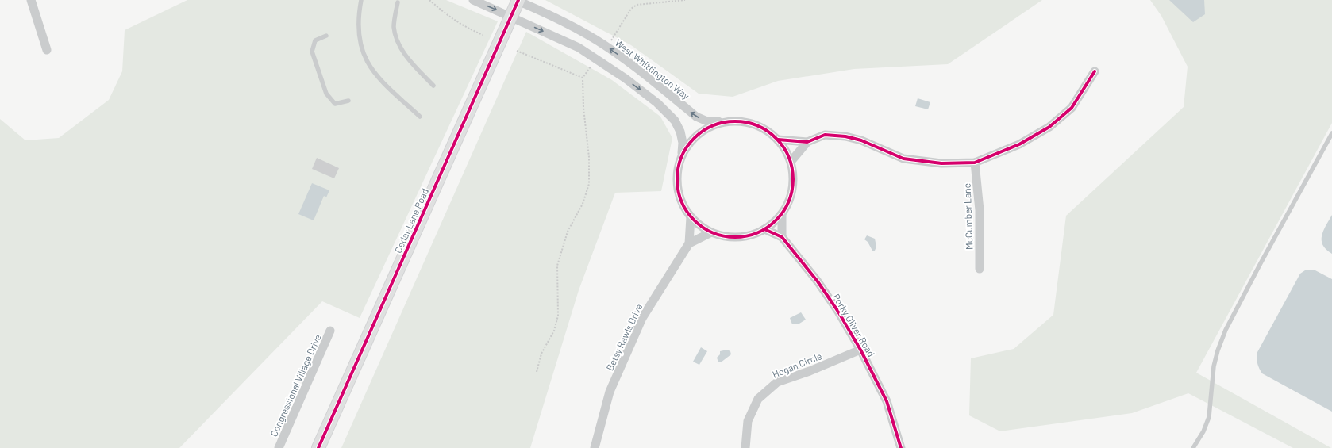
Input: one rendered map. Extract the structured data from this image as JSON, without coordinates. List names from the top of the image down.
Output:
{
  "streets": {
    "street": [
      "West Whittington Way",
      "McCumber Lane",
      "Cedar Lane Road",
      "Porky Oliver Road",
      "Betsy Rawls Drive",
      "Hogan Circle",
      "Congressional Village Drive"
    ]
  },
  "crossings": [
    ["West Whittington Way", "Cedar Lane Road"],
    ["Porky Oliver Road", "Hogan Circle"]
  ]
}
